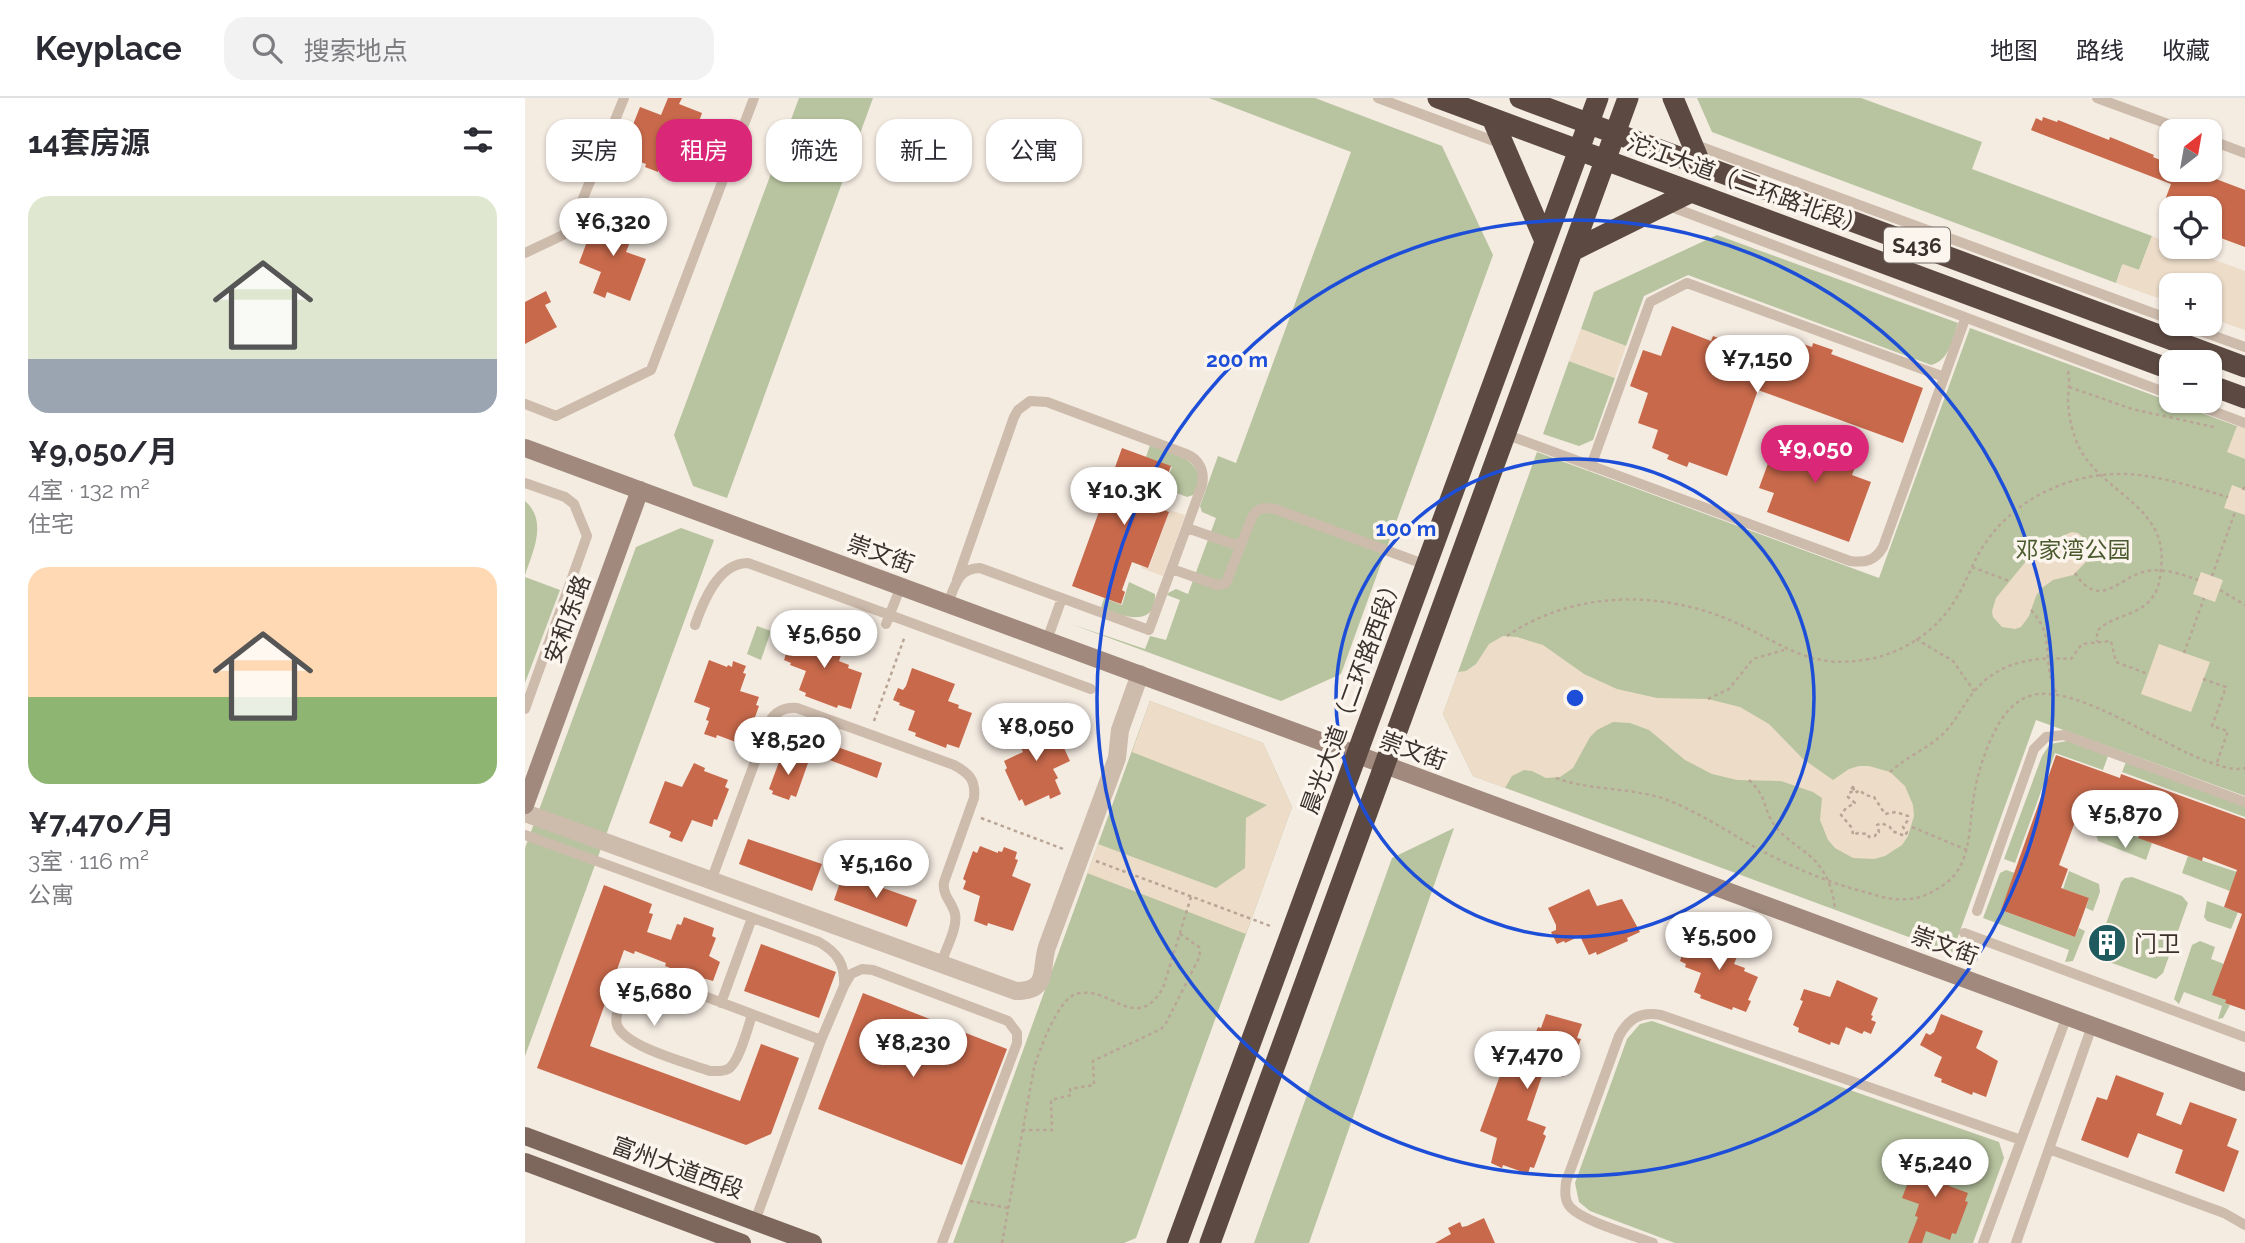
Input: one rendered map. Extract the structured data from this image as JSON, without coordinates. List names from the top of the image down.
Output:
{
  "streets": {
    "highway": ["沱江大道（二环路北段）", "S436", "晨光大道（二环路西段）"],
    "main road": ["富州大道西段"],
    "street": ["崇文街", "安和东路"]
  },
  "crossings": [
    ["沱江大道（二环路北段）", "S436"],
    ["沱江大道（二环路北段）", "晨光大道（二环路西段）"],
    ["S436", "晨光大道（二环路西段）"],
    ["崇文街", "安和东路"],
    ["崇文街", "晨光大道（二环路西段）"]
  ],
  "parks": ["邓家湾公园"],
  "places": {
    "building": ["门卫"]
  },
  "north": "top right",
  "page": {
    "header": "Keyplace",
    "search": "搜索地点",
    "nav": ["地图", "路线", "收藏"],
    "heading": "14套房源",
    "map_buttons": ["+", "−"],
    "chip": [
      "买房",
      "租房",
      "筛选",
      "新上",
      "公寓"
    ],
    "list": [
      {
        "name": "¥9,050/月",
        "note": "4室 · 132 m² · 住宅"
      },
      {
        "name": "¥7,470/月",
        "note": "3室 · 116 m² · 公寓"
      }
    ],
    "price": [
      "¥6,320",
      "¥7,150",
      "¥9,050",
      "¥10.3K",
      "¥5,650",
      "¥8,050",
      "¥8,520",
      "¥5,870",
      "¥5,160",
      "¥5,500",
      "¥5,680",
      "¥8,230",
      "¥7,470",
      "¥5,240"
    ]
  },
  "rings": ["200 m", "100 m"]
}
